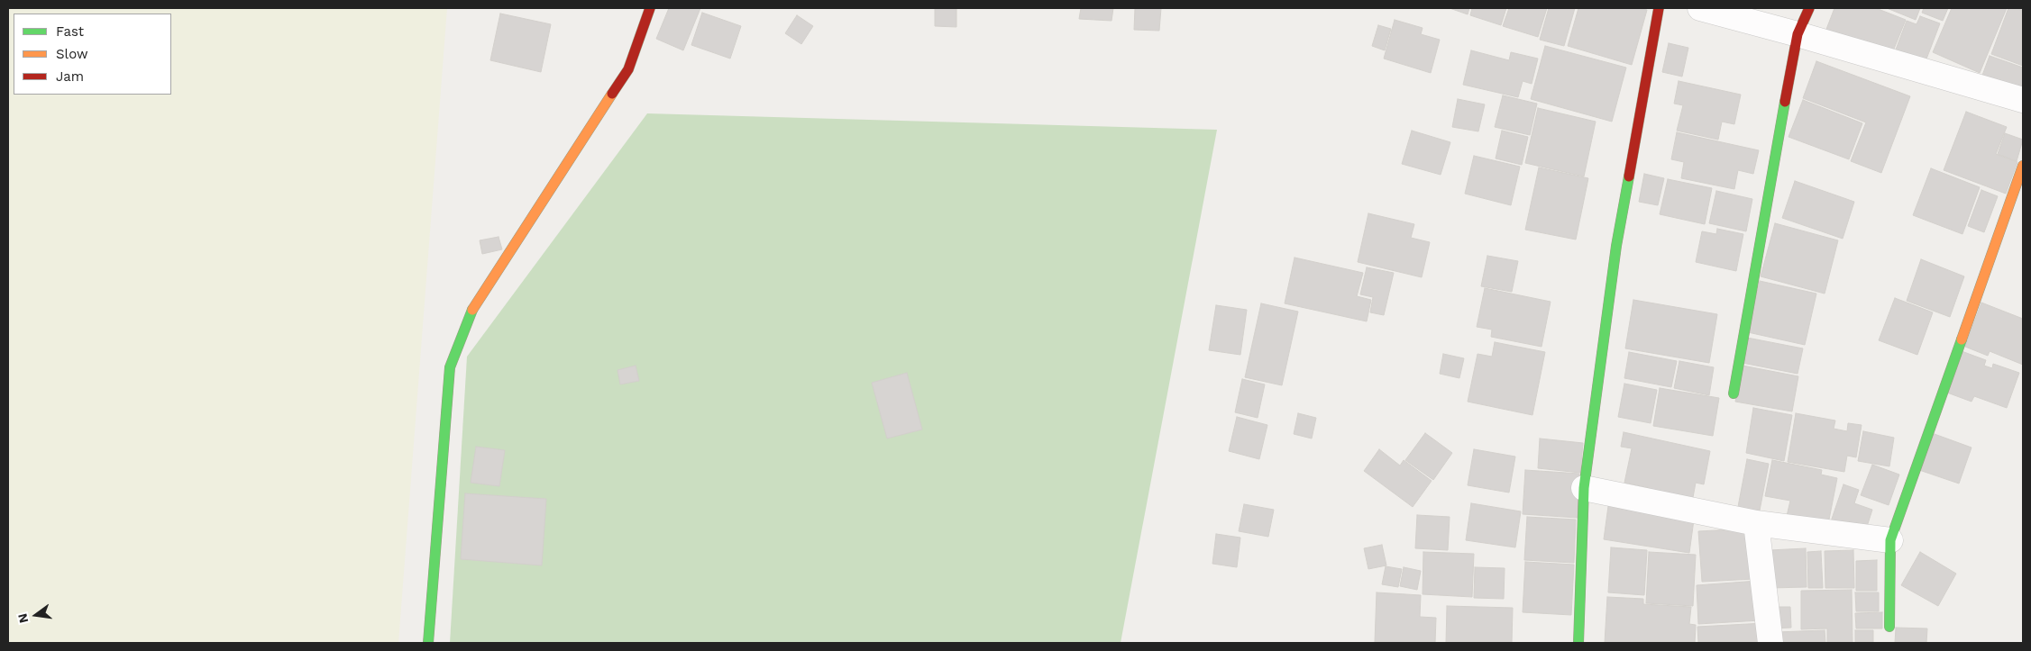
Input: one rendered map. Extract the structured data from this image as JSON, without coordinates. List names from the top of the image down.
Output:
{
  "legend": ["Fast", "Slow", "Jam"],
  "north": "left"
}
